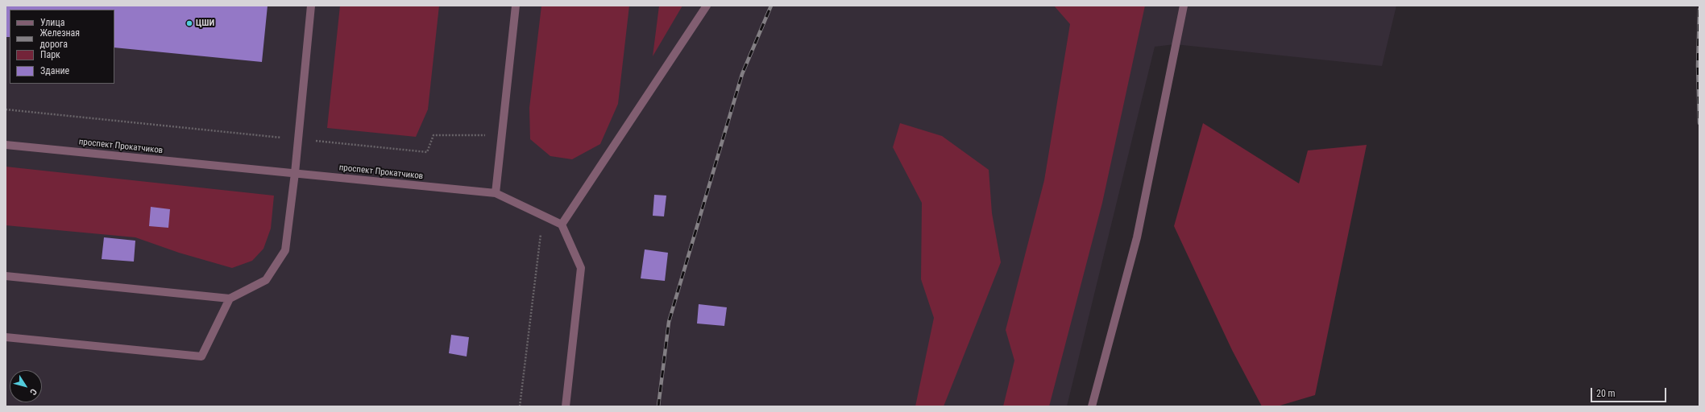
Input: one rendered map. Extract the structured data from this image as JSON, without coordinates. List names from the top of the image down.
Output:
{
  "streets": {
    "street": ["проспект Прокатчиков"]
  },
  "places": ["ЦШИ"],
  "legend": [
    "Улица",
    "Железная дорога",
    "Парк",
    "Здание"
  ],
  "scale_bar": "20 m",
  "north": "bottom right"
}
